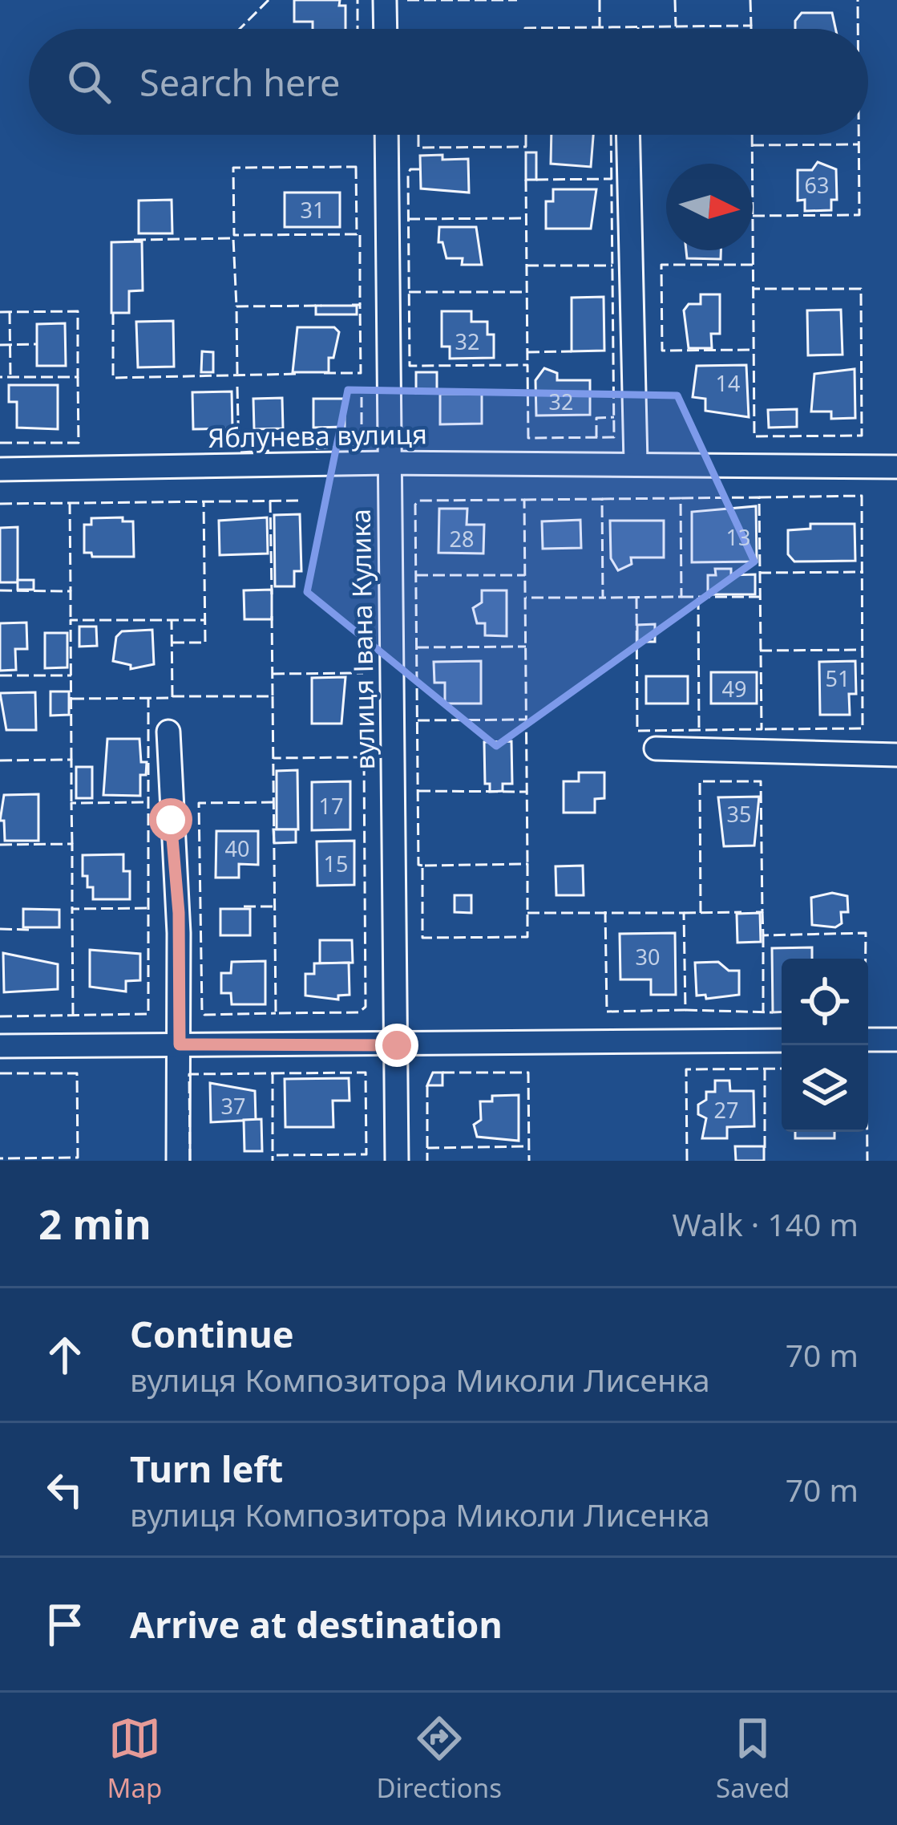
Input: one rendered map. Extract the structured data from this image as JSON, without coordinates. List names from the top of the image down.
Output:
{
  "streets": {
    "street": ["Яблунева вулиця", "вулиця Івана Кулика"]
  },
  "crossings": [
    ["Яблунева вулиця", "вулиця Івана Кулика"]
  ],
  "house_numbers": [
    "63",
    "31",
    "32",
    "14",
    "32",
    "13",
    "28",
    "51",
    "49",
    "17",
    "35",
    "40",
    "15",
    "30",
    "37",
    "27"
  ],
  "north": "right",
  "page": {
    "search": "Search here",
    "heading": ["2 min", "Walk · 140 m"],
    "list": [
      ["Continue", "вулиця Композитора Миколи Лисенка", "70 m"],
      ["Turn left", "вулиця Композитора Миколи Лисенка", "70 m"],
      "Arrive at destination"
    ],
    "nav": ["Map", "Directions", "Saved"]
  }
}
